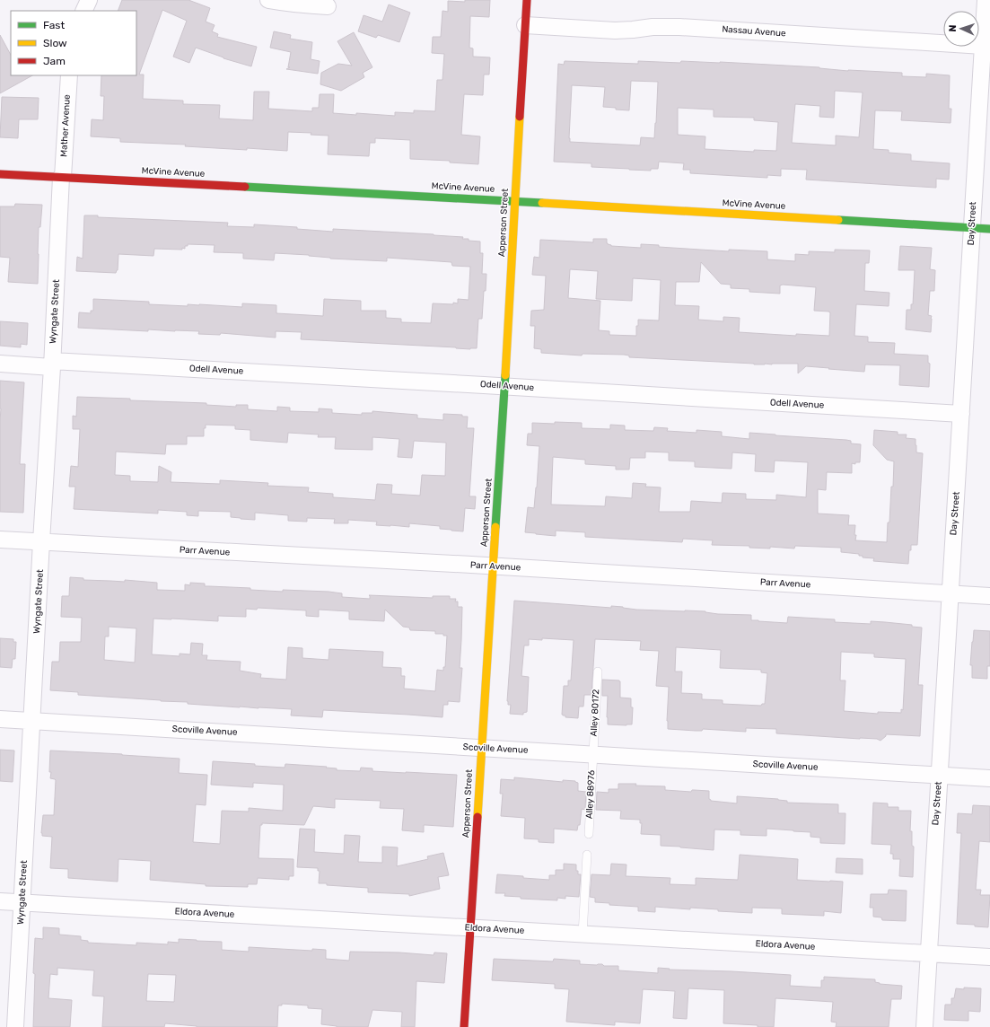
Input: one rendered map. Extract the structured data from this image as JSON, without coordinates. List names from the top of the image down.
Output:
{
  "streets": {
    "street": [
      "Nassau Avenue",
      "Mather Avenue",
      "McVine Avenue",
      "Apperson Street",
      "Day Street",
      "Wyngate Street",
      "Odell Avenue",
      "Parr Avenue",
      "Scoville Avenue",
      "Eldora Avenue"
    ],
    "lane": ["Alley 80172", "Alley 88976"]
  },
  "crossings": [
    ["Nassau Avenue", "Apperson Street"],
    ["Nassau Avenue", "Day Street"],
    ["Mather Avenue", "McVine Avenue"],
    ["Mather Avenue", "Wyngate Street"],
    ["McVine Avenue", "Apperson Street"],
    ["McVine Avenue", "Day Street"],
    ["McVine Avenue", "Wyngate Street"],
    ["Apperson Street", "Odell Avenue"],
    ["Apperson Street", "Parr Avenue"],
    ["Apperson Street", "Scoville Avenue"],
    ["Apperson Street", "Eldora Avenue"],
    ["Day Street", "Odell Avenue"],
    ["Day Street", "Parr Avenue"],
    ["Day Street", "Scoville Avenue"],
    ["Day Street", "Eldora Avenue"],
    ["Wyngate Street", "Odell Avenue"],
    ["Wyngate Street", "Parr Avenue"],
    ["Wyngate Street", "Scoville Avenue"],
    ["Wyngate Street", "Eldora Avenue"],
    ["Alley 80172", "Scoville Avenue"],
    ["Alley 80172", "Alley 88976"],
    ["Scoville Avenue", "Alley 88976"]
  ],
  "legend": ["Fast", "Slow", "Jam"],
  "north": "left"
}
